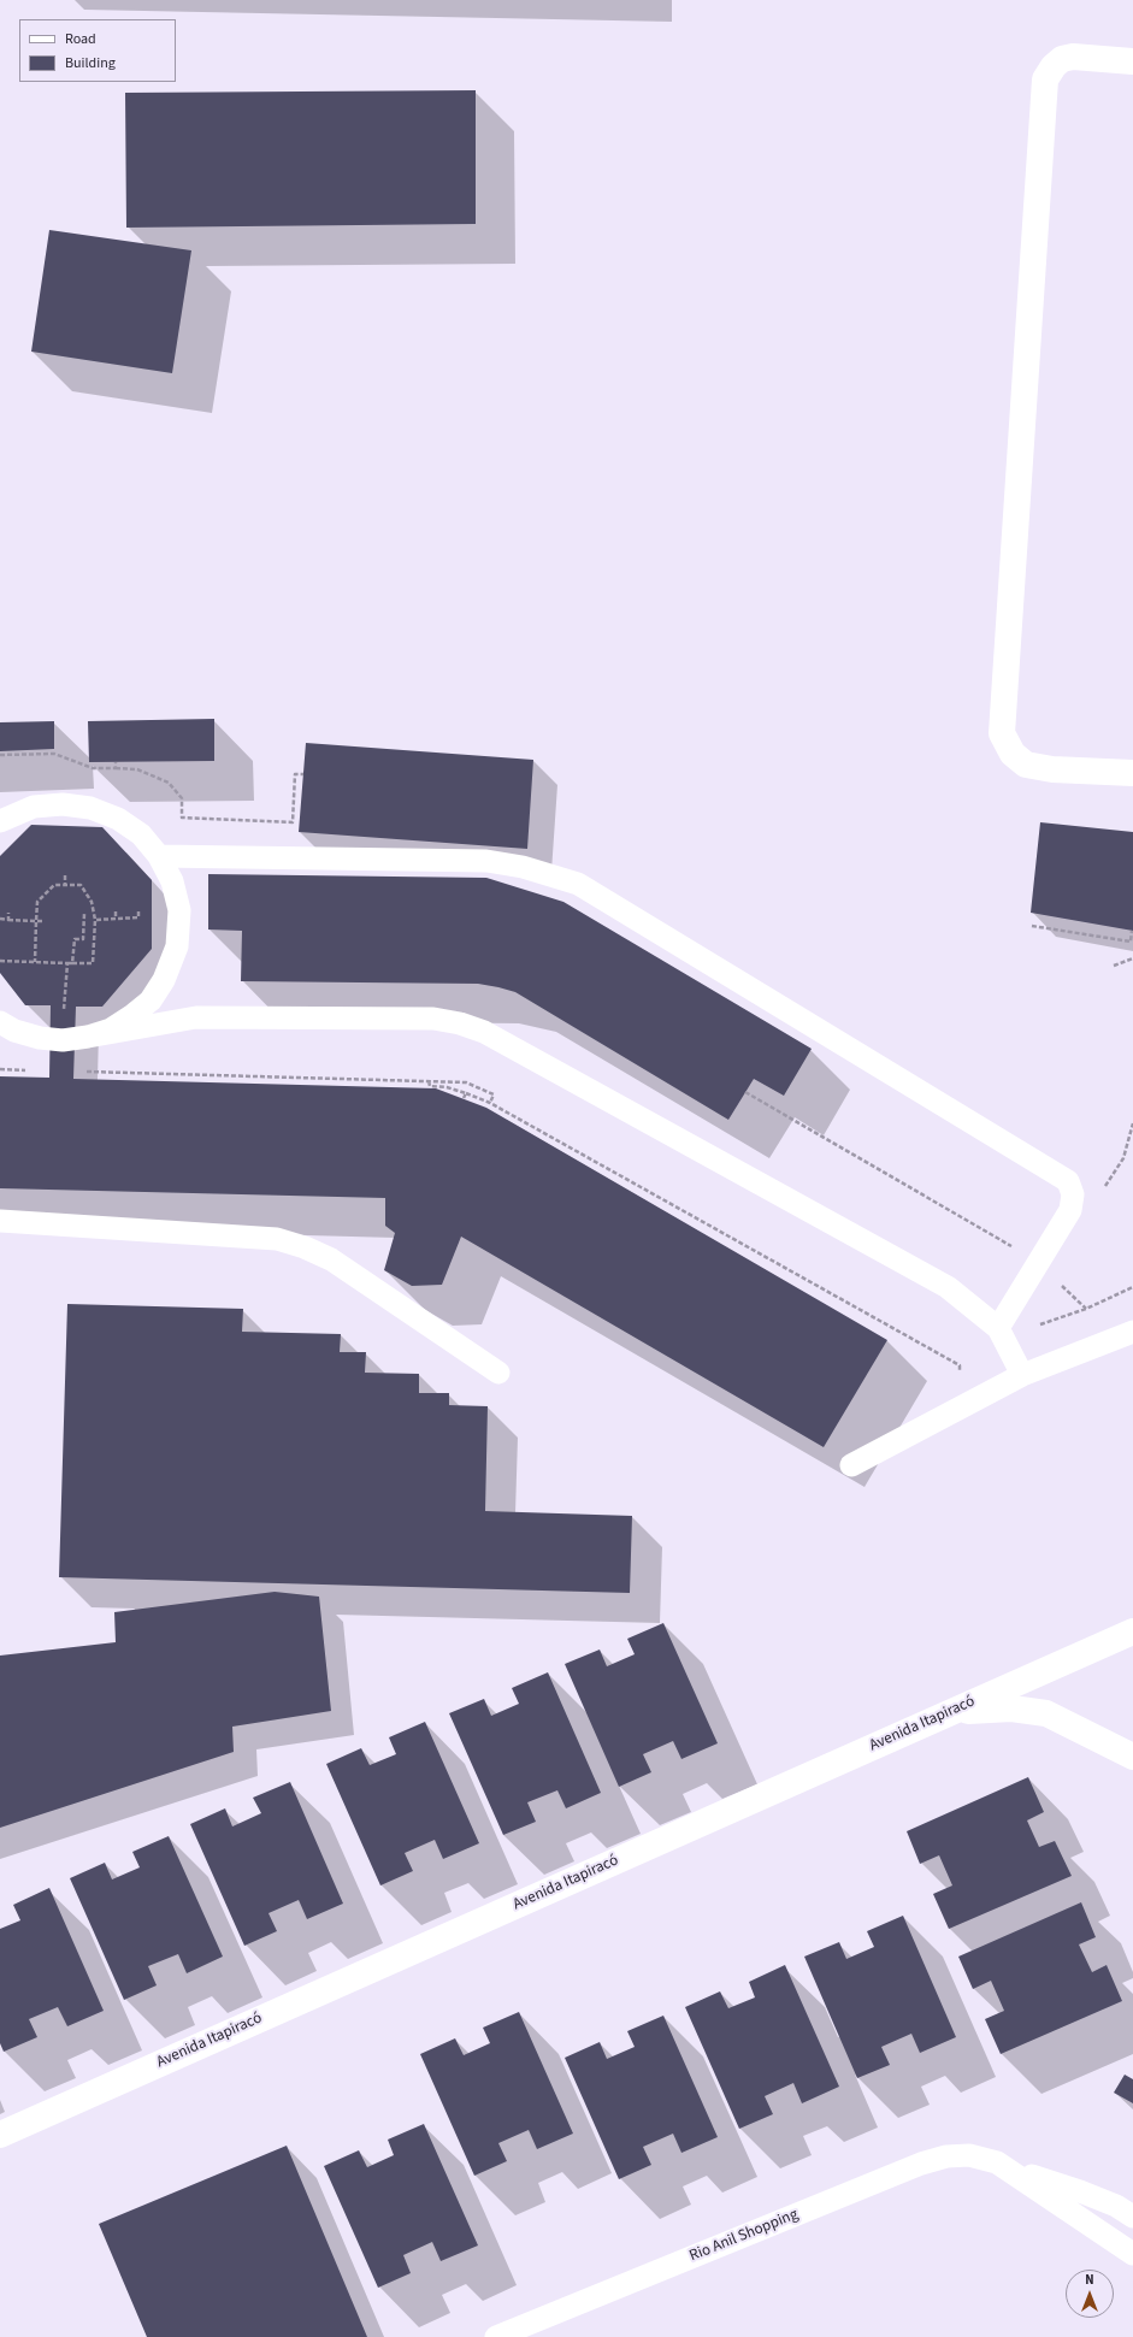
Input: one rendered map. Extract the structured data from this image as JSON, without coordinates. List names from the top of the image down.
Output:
{
  "streets": {
    "main road": ["Avenida Itapiracó"],
    "lane": ["Rio Anil Shopping"]
  },
  "legend": ["Road", "Building"],
  "north": "top"
}
